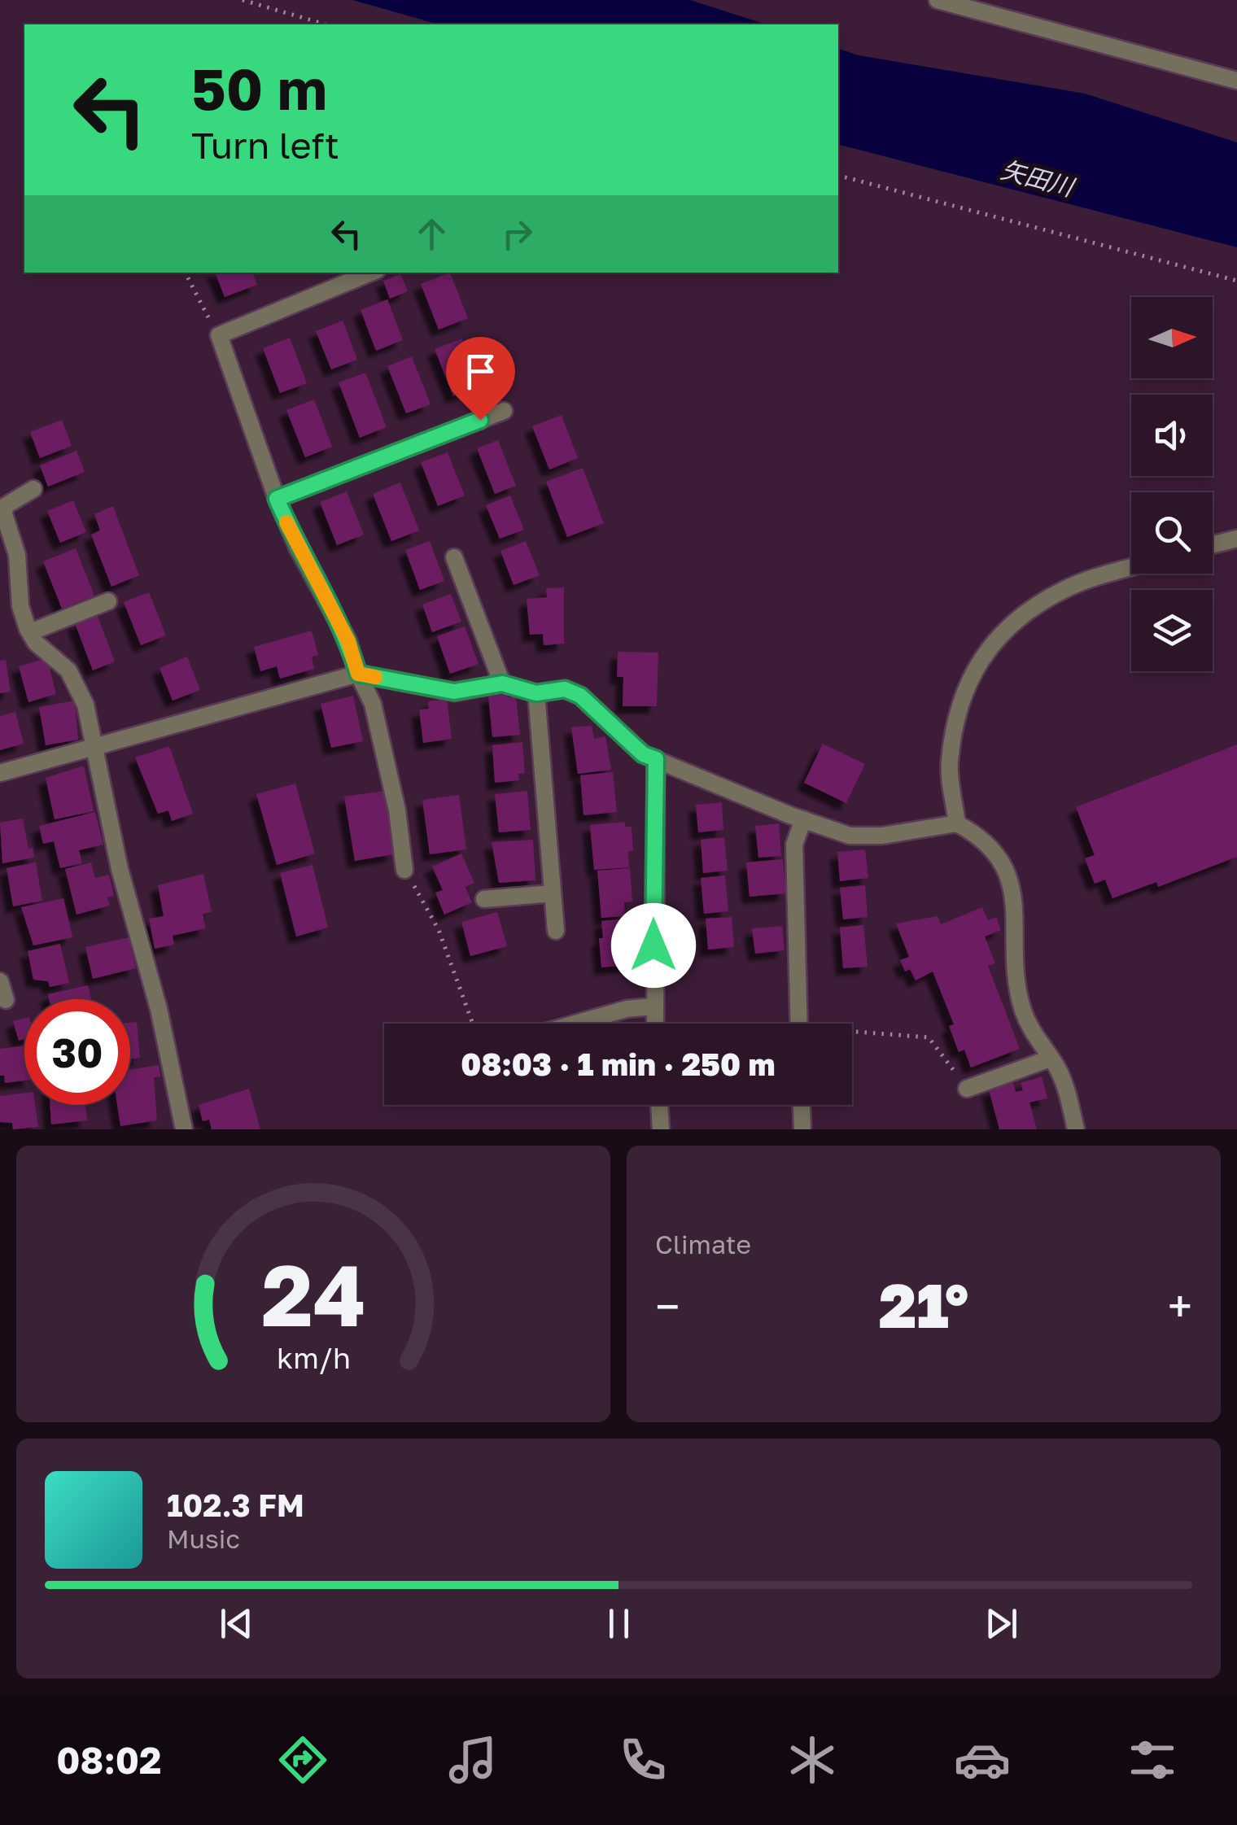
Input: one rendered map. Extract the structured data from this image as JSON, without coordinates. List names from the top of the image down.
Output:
{
  "water": ["矢田川"],
  "north": "right",
  "page": {
    "turn": ["50 m", "Turn left"],
    "limit": "30",
    "trip": "08:03 · 1 min · 250 m",
    "tile": "Climate",
    "heat": ["−", "21°", "+"],
    "song": ["102.3 FM", "Music"],
    "tabs": "08:02",
    "gauge": ["24", "km/h"]
  }
}
